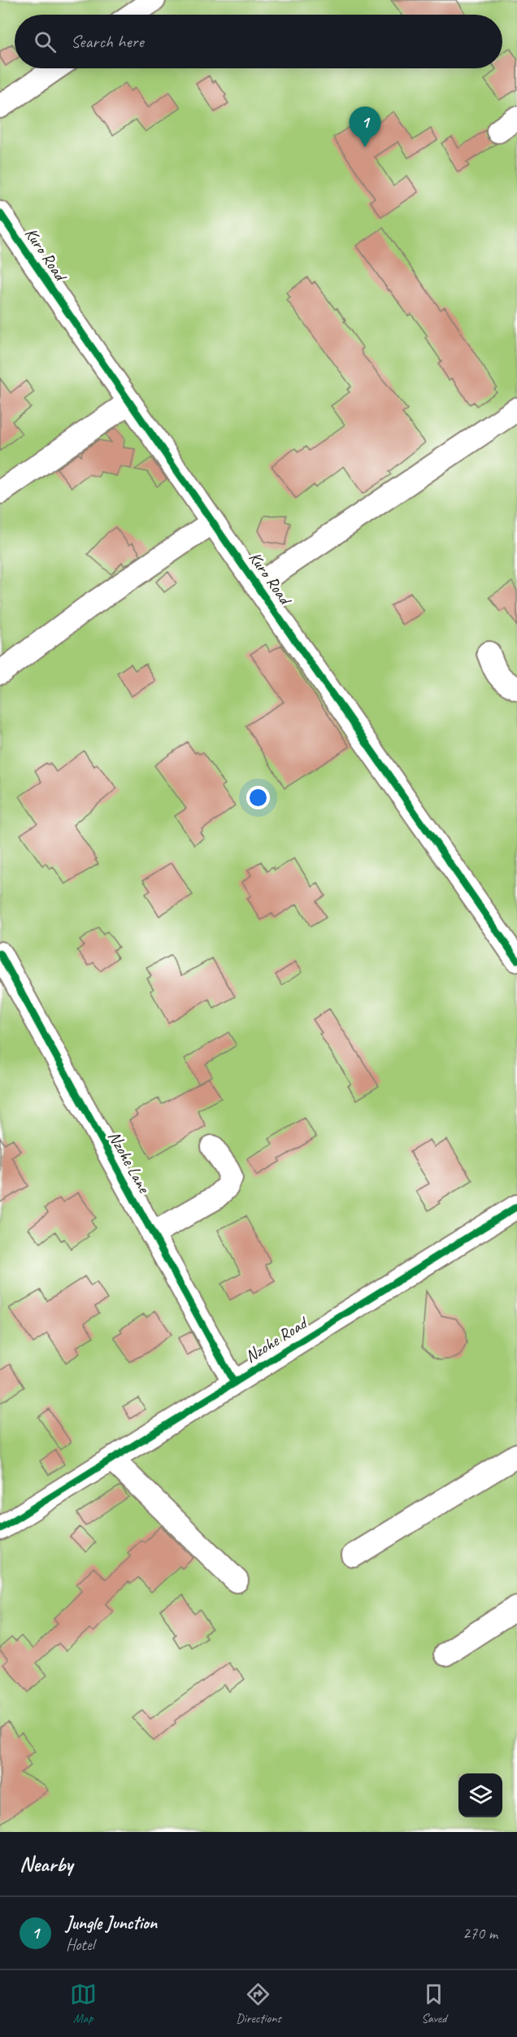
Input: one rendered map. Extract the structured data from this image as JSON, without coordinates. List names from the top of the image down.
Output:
{
  "streets": {
    "street": ["Kuro Road", "Nzohe Lane", "Nzohe Road"]
  },
  "crossings": [
    ["Nzohe Lane", "Nzohe Road"]
  ],
  "page": {
    "search": "Search here",
    "pins": "1",
    "heading": "Nearby",
    "list": [
      {
        "mark": "1",
        "name": "Jungle Junction",
        "note": "Hotel",
        "value": "270 m"
      }
    ],
    "nav": ["Map", "Directions", "Saved"]
  }
}
